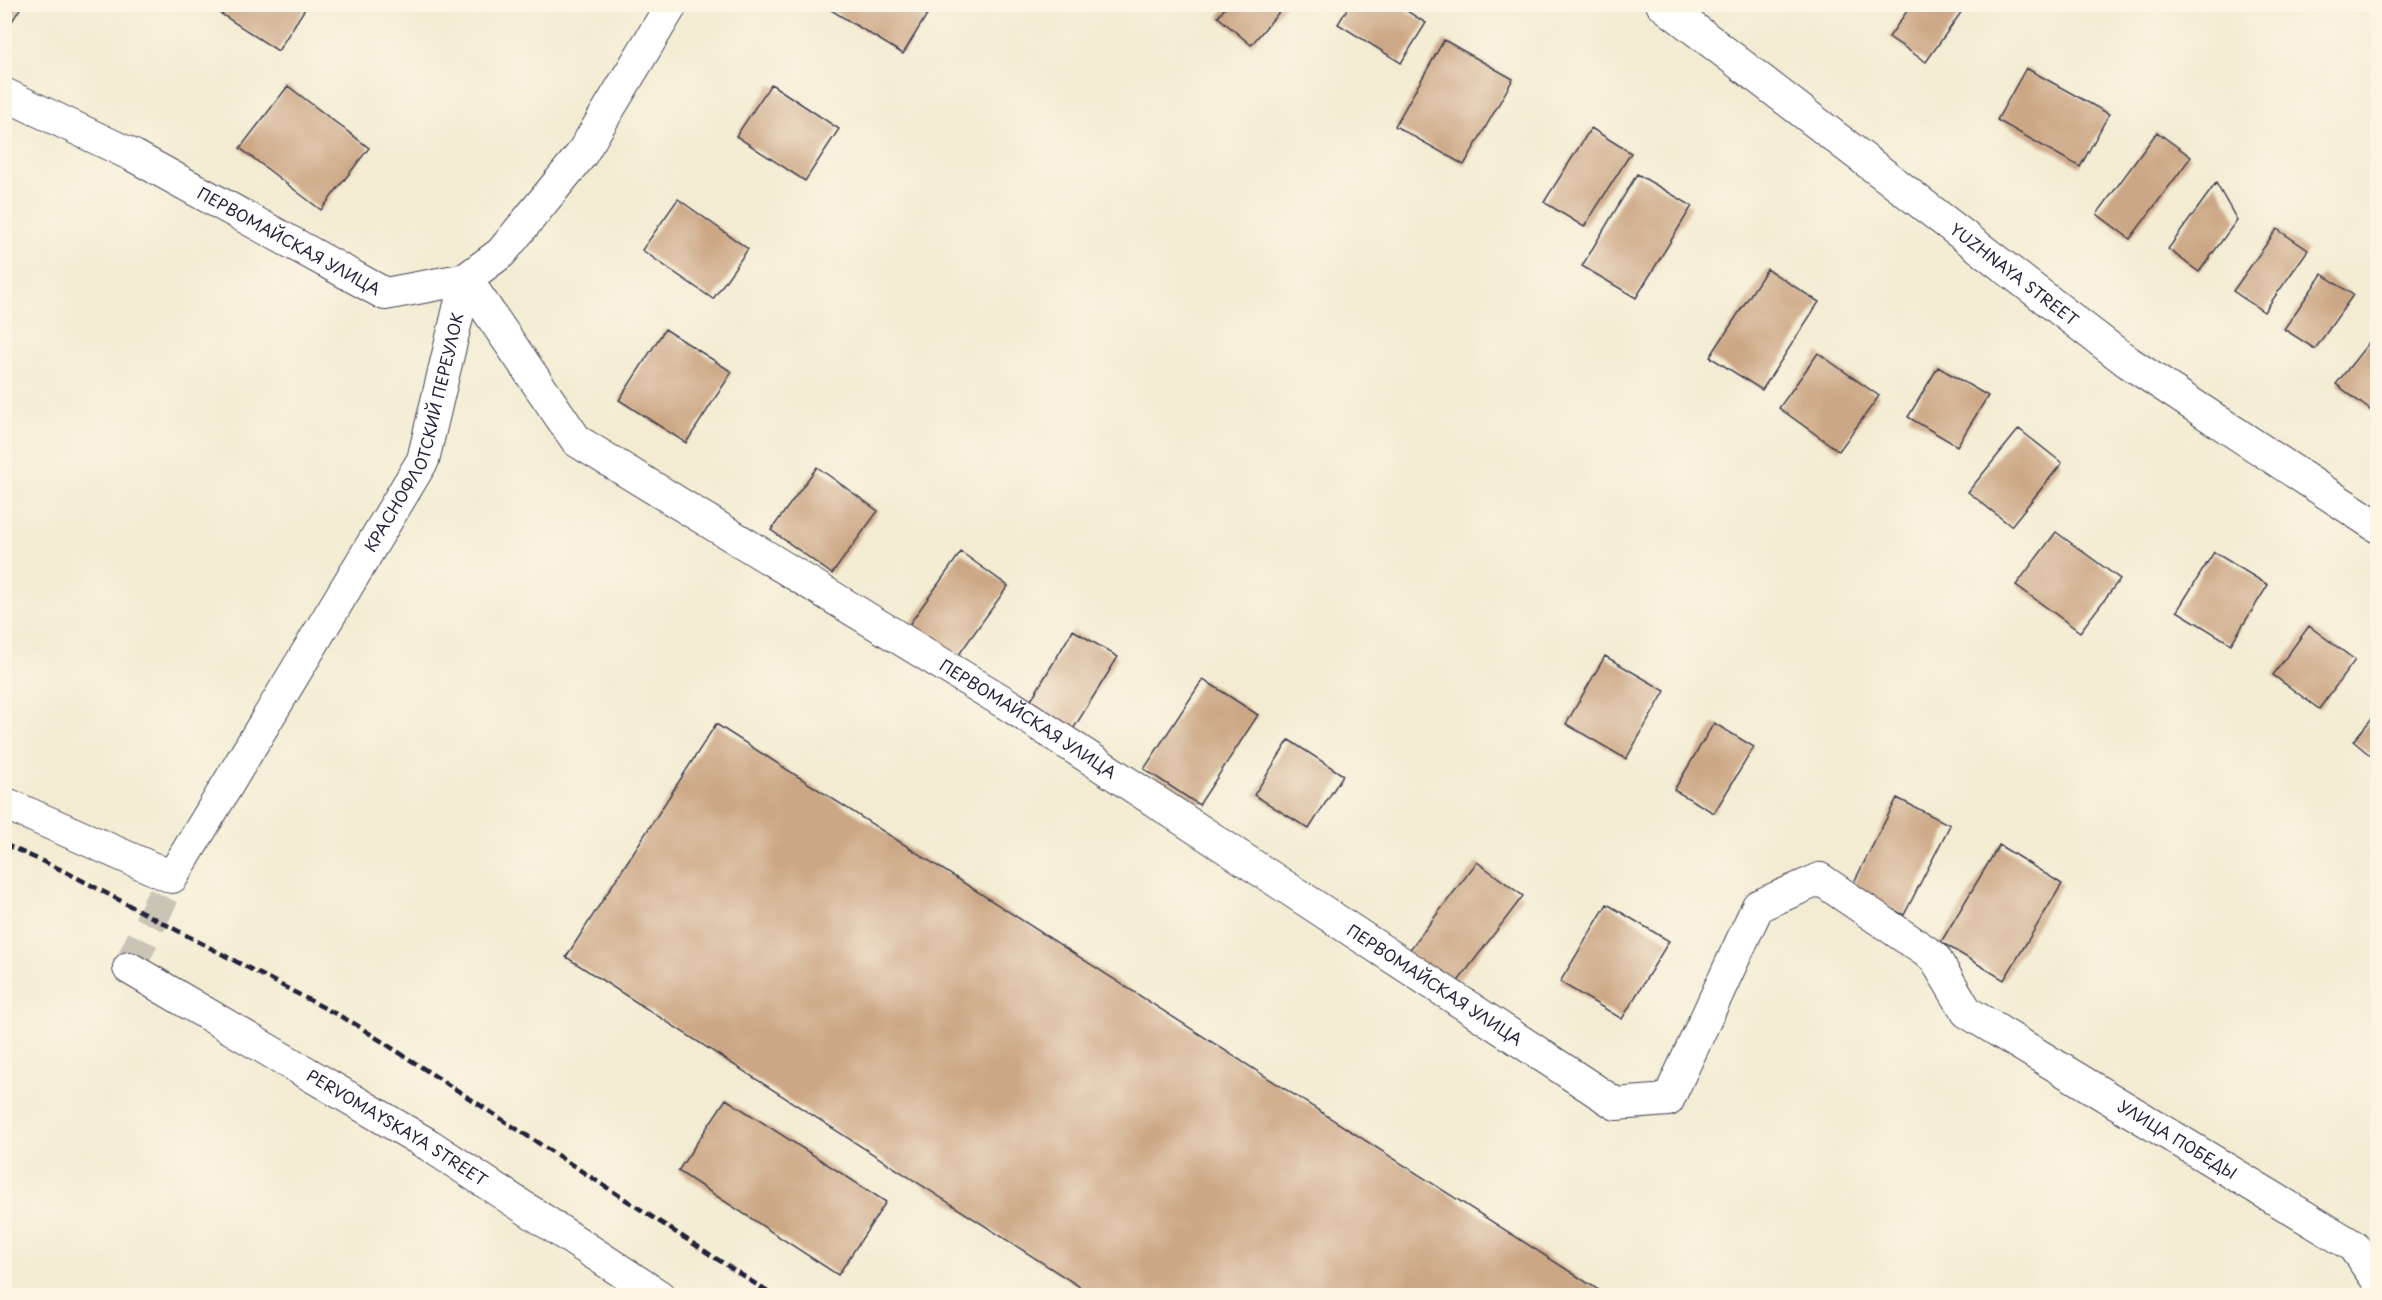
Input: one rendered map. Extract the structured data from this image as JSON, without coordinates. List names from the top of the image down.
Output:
{
  "streets": {
    "street": [
      "ПЕРВОМАЙСКАЯ УЛИЦА",
      "YUZHNAYA STREET",
      "КРАСНОФЛОТСКИЙ ПЕРЕУЛОК",
      "PERVOMAYSKAYA STREET",
      "УЛИЦА ПОБЕДЫ"
    ]
  },
  "crossings": [
    ["ПЕРВОМАЙСКАЯ УЛИЦА", "КРАСНОФЛОТСКИЙ ПЕРЕУЛОК"],
    ["ПЕРВОМАЙСКАЯ УЛИЦА", "УЛИЦА ПОБЕДЫ"]
  ]
}
